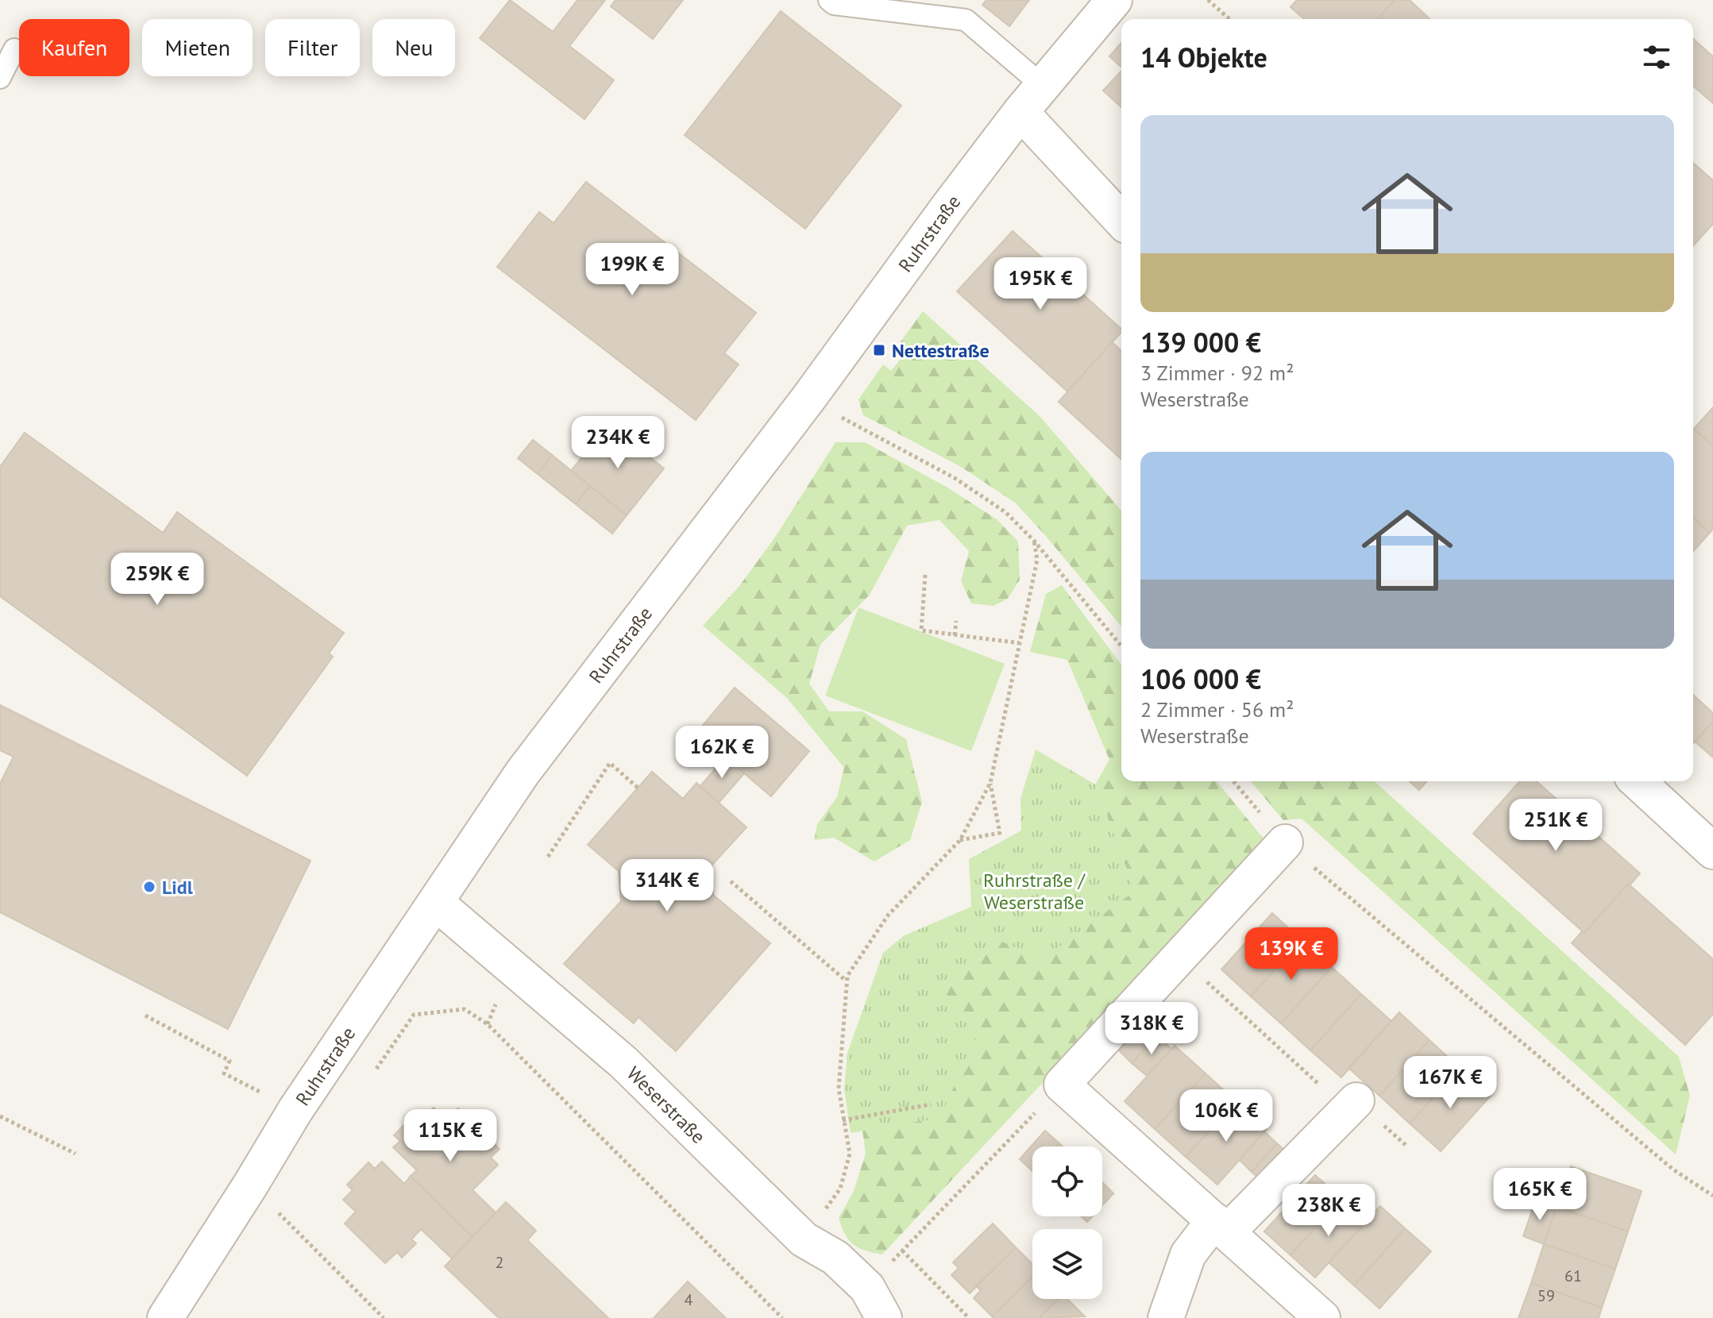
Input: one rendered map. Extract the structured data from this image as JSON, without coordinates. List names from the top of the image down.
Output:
{
  "streets": {
    "street": ["Ruhrstraße", "Weserstraße"]
  },
  "crossings": [
    ["Ruhrstraße", "Weserstraße"]
  ],
  "parks": ["Ruhrstraße / Weserstraße"],
  "places": {
    "transit": ["Nettestraße"],
    "other": ["Lidl"]
  },
  "house_numbers": [
    "2",
    "61",
    "59",
    "4"
  ],
  "page": {
    "chip": [
      "Kaufen",
      "Mieten",
      "Filter",
      "Neu"
    ],
    "heading": "14 Objekte",
    "list": [
      {
        "name": "139 000 €",
        "note": "3 Zimmer · 92 m² · Weserstraße"
      },
      {
        "name": "106 000 €",
        "note": "2 Zimmer · 56 m² · Weserstraße"
      }
    ],
    "price": [
      "199K €",
      "195K €",
      "234K €",
      "259K €",
      "162K €",
      "251K €",
      "314K €",
      "139K €",
      "318K €",
      "167K €",
      "106K €",
      "115K €",
      "165K €",
      "238K €"
    ]
  }
}
